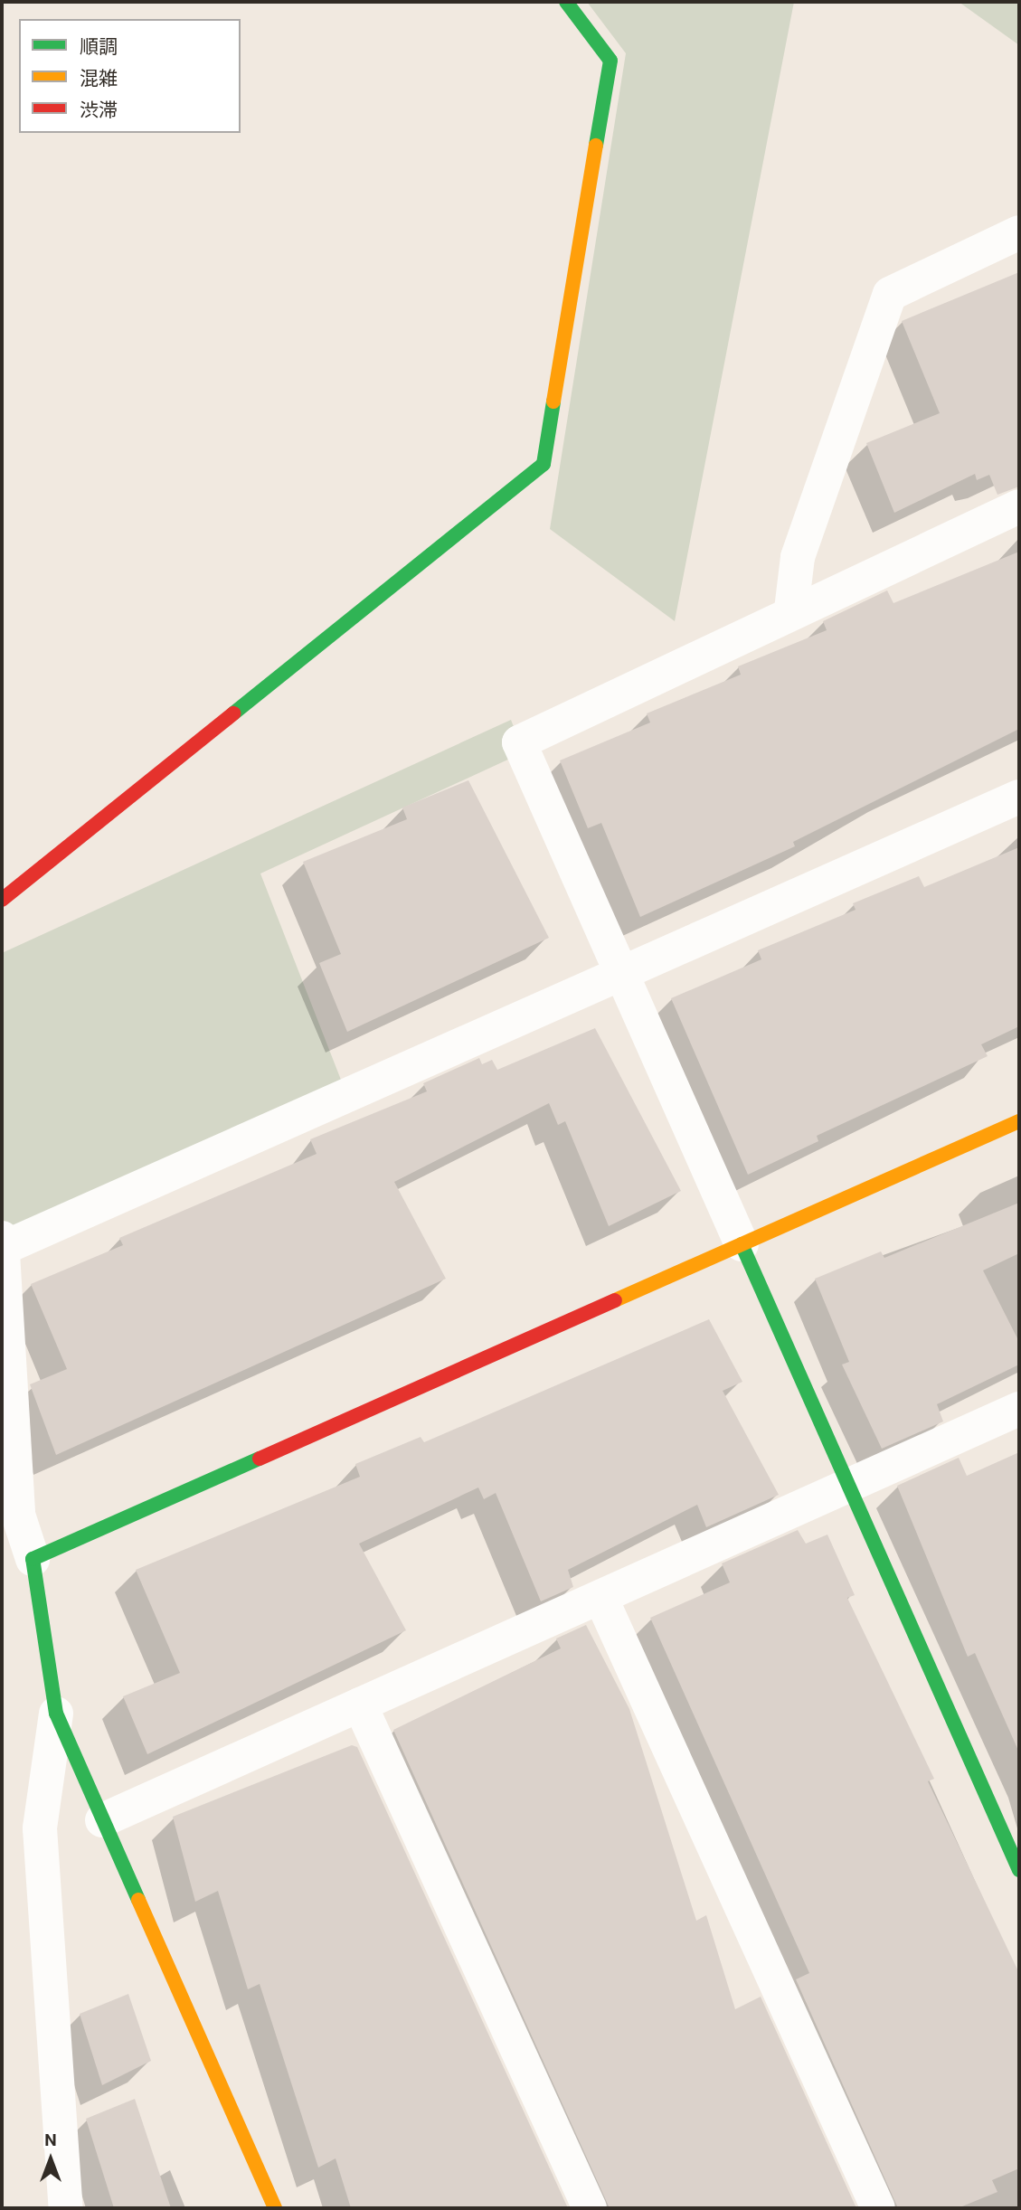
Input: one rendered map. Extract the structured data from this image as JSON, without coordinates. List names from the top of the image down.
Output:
{
  "legend": ["順調", "混雑", "渋滞"],
  "north": "top"
}
